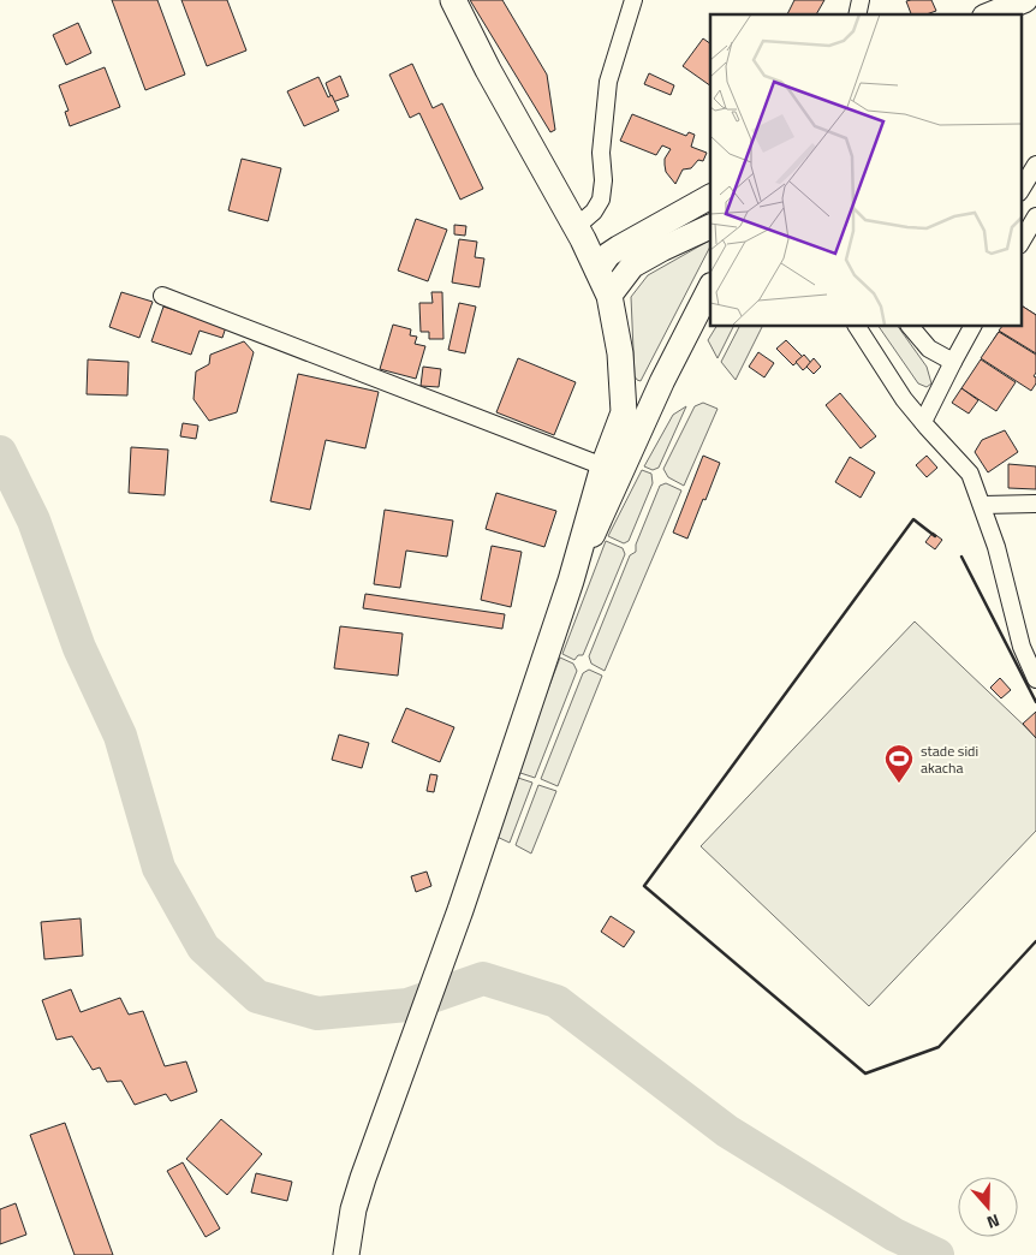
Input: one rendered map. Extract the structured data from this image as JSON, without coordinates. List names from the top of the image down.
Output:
{
  "places": {
    "sports": ["stade sidi akacha"]
  },
  "north": "bottom"
}
